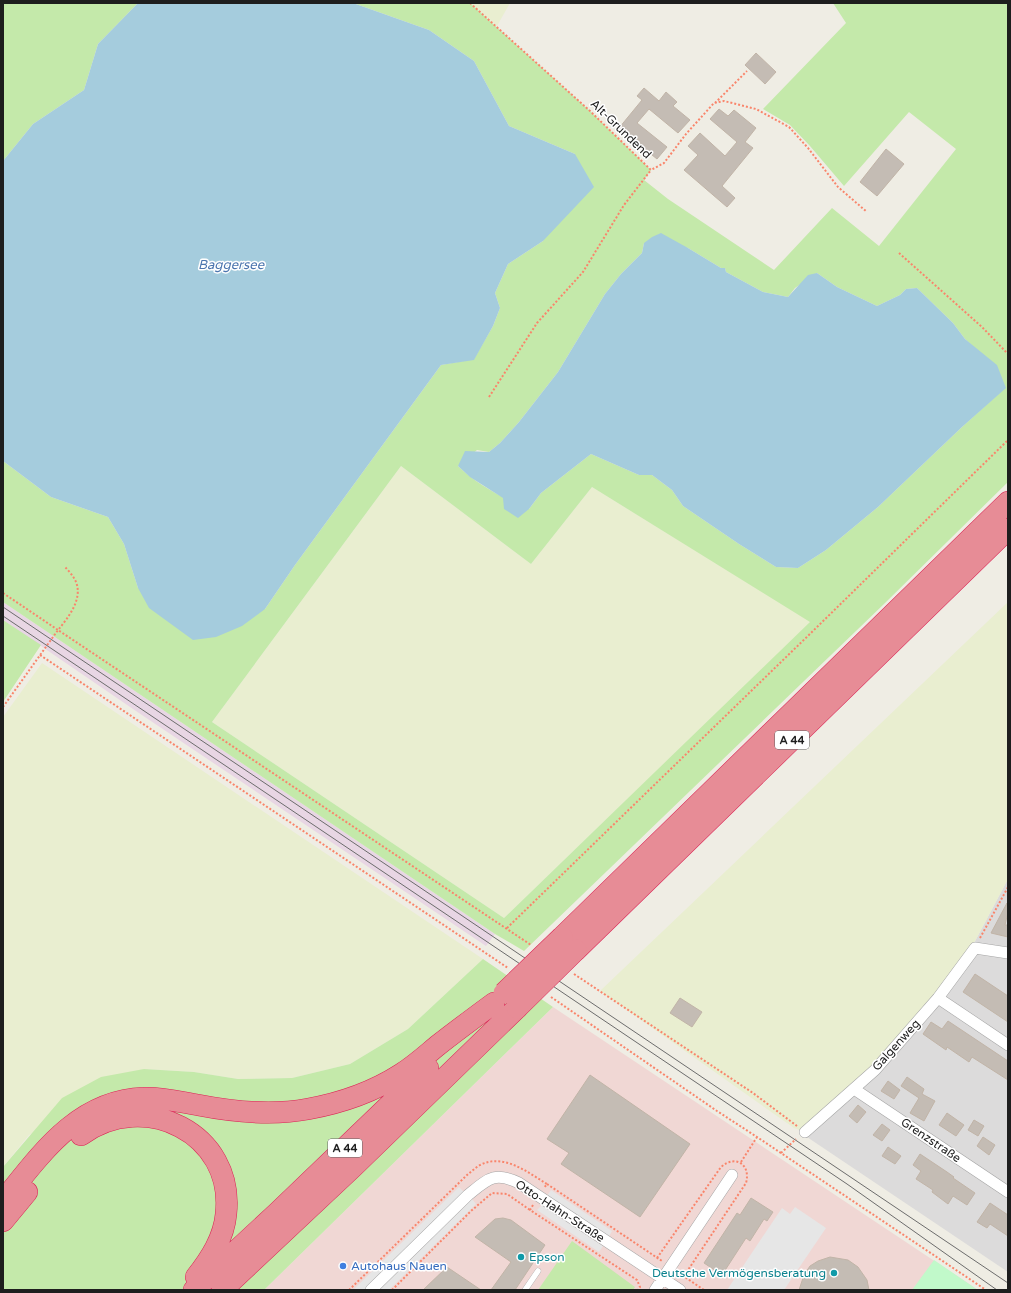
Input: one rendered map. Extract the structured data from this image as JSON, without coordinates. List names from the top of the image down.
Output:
{
  "streets": {
    "highway": ["A 44"],
    "street": ["Galgenweg", "Grenzstraße", "Otto-Hahn-Straße"],
    "path": ["Alt-Grundend"]
  },
  "crossings": [
    ["Galgenweg", "Grenzstraße"]
  ],
  "water": ["Baggersee"],
  "places": ["Epson", "Autohaus Nauen", "Deutsche Vermögensberatung"]
}
